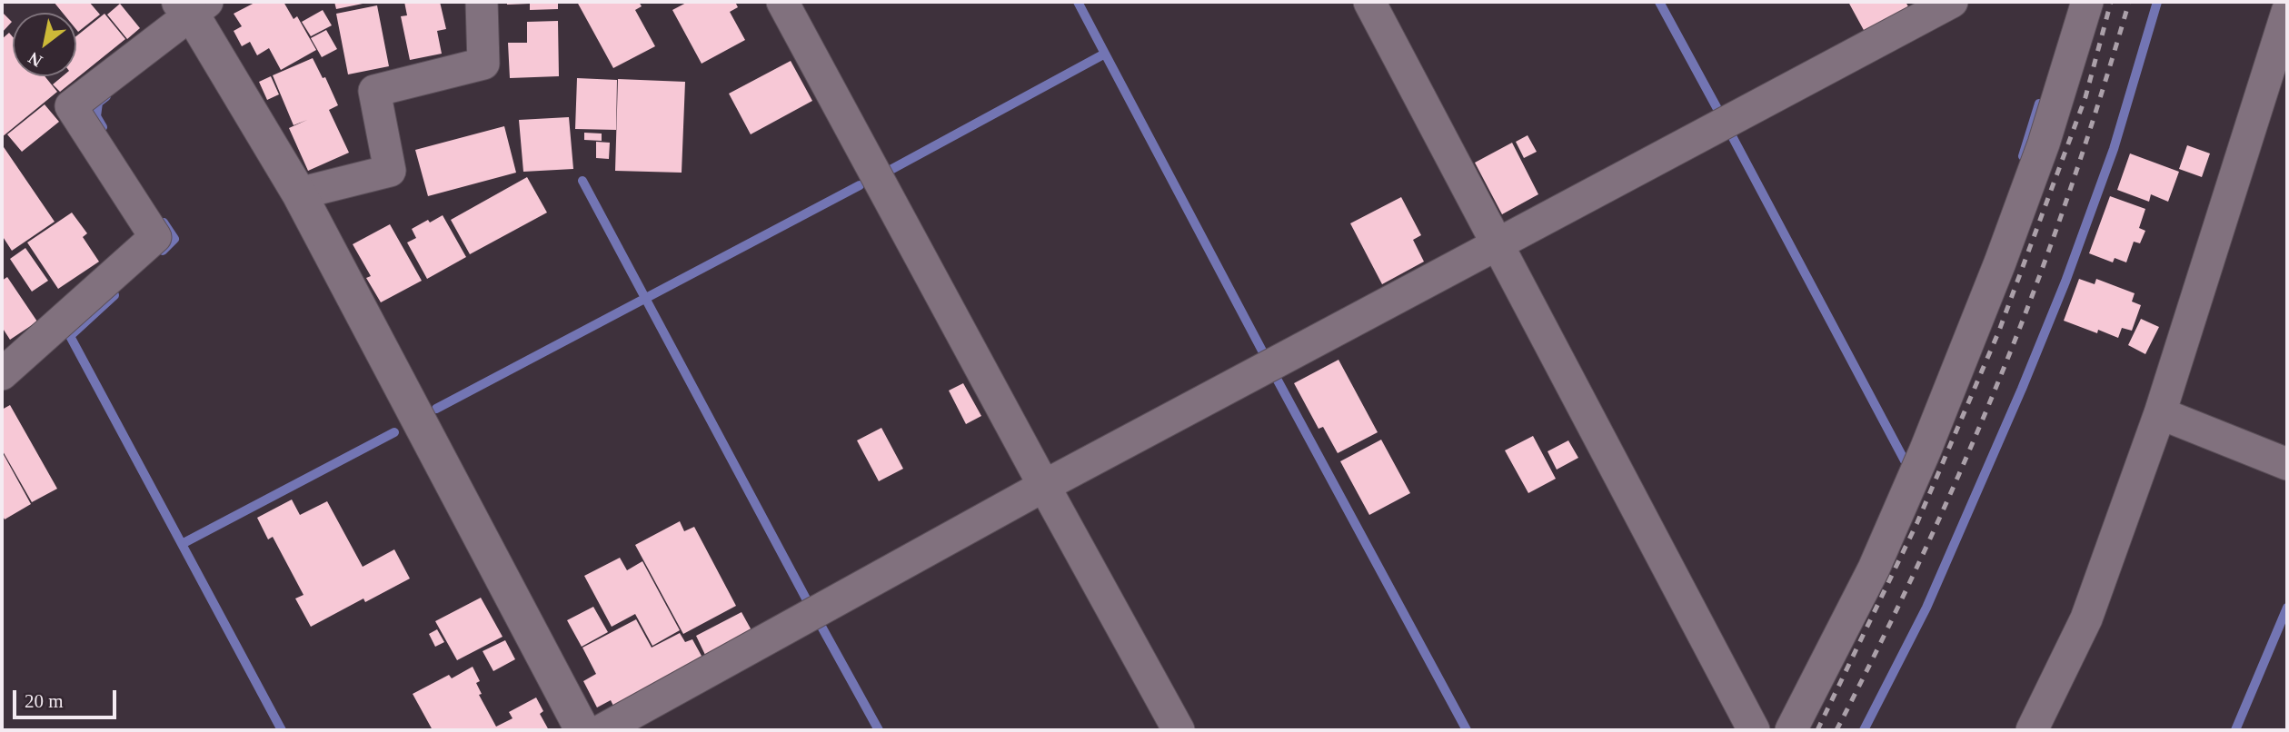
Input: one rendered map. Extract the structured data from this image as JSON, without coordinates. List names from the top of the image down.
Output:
{
  "scale_bar": "20 m",
  "north": "bottom left"
}
